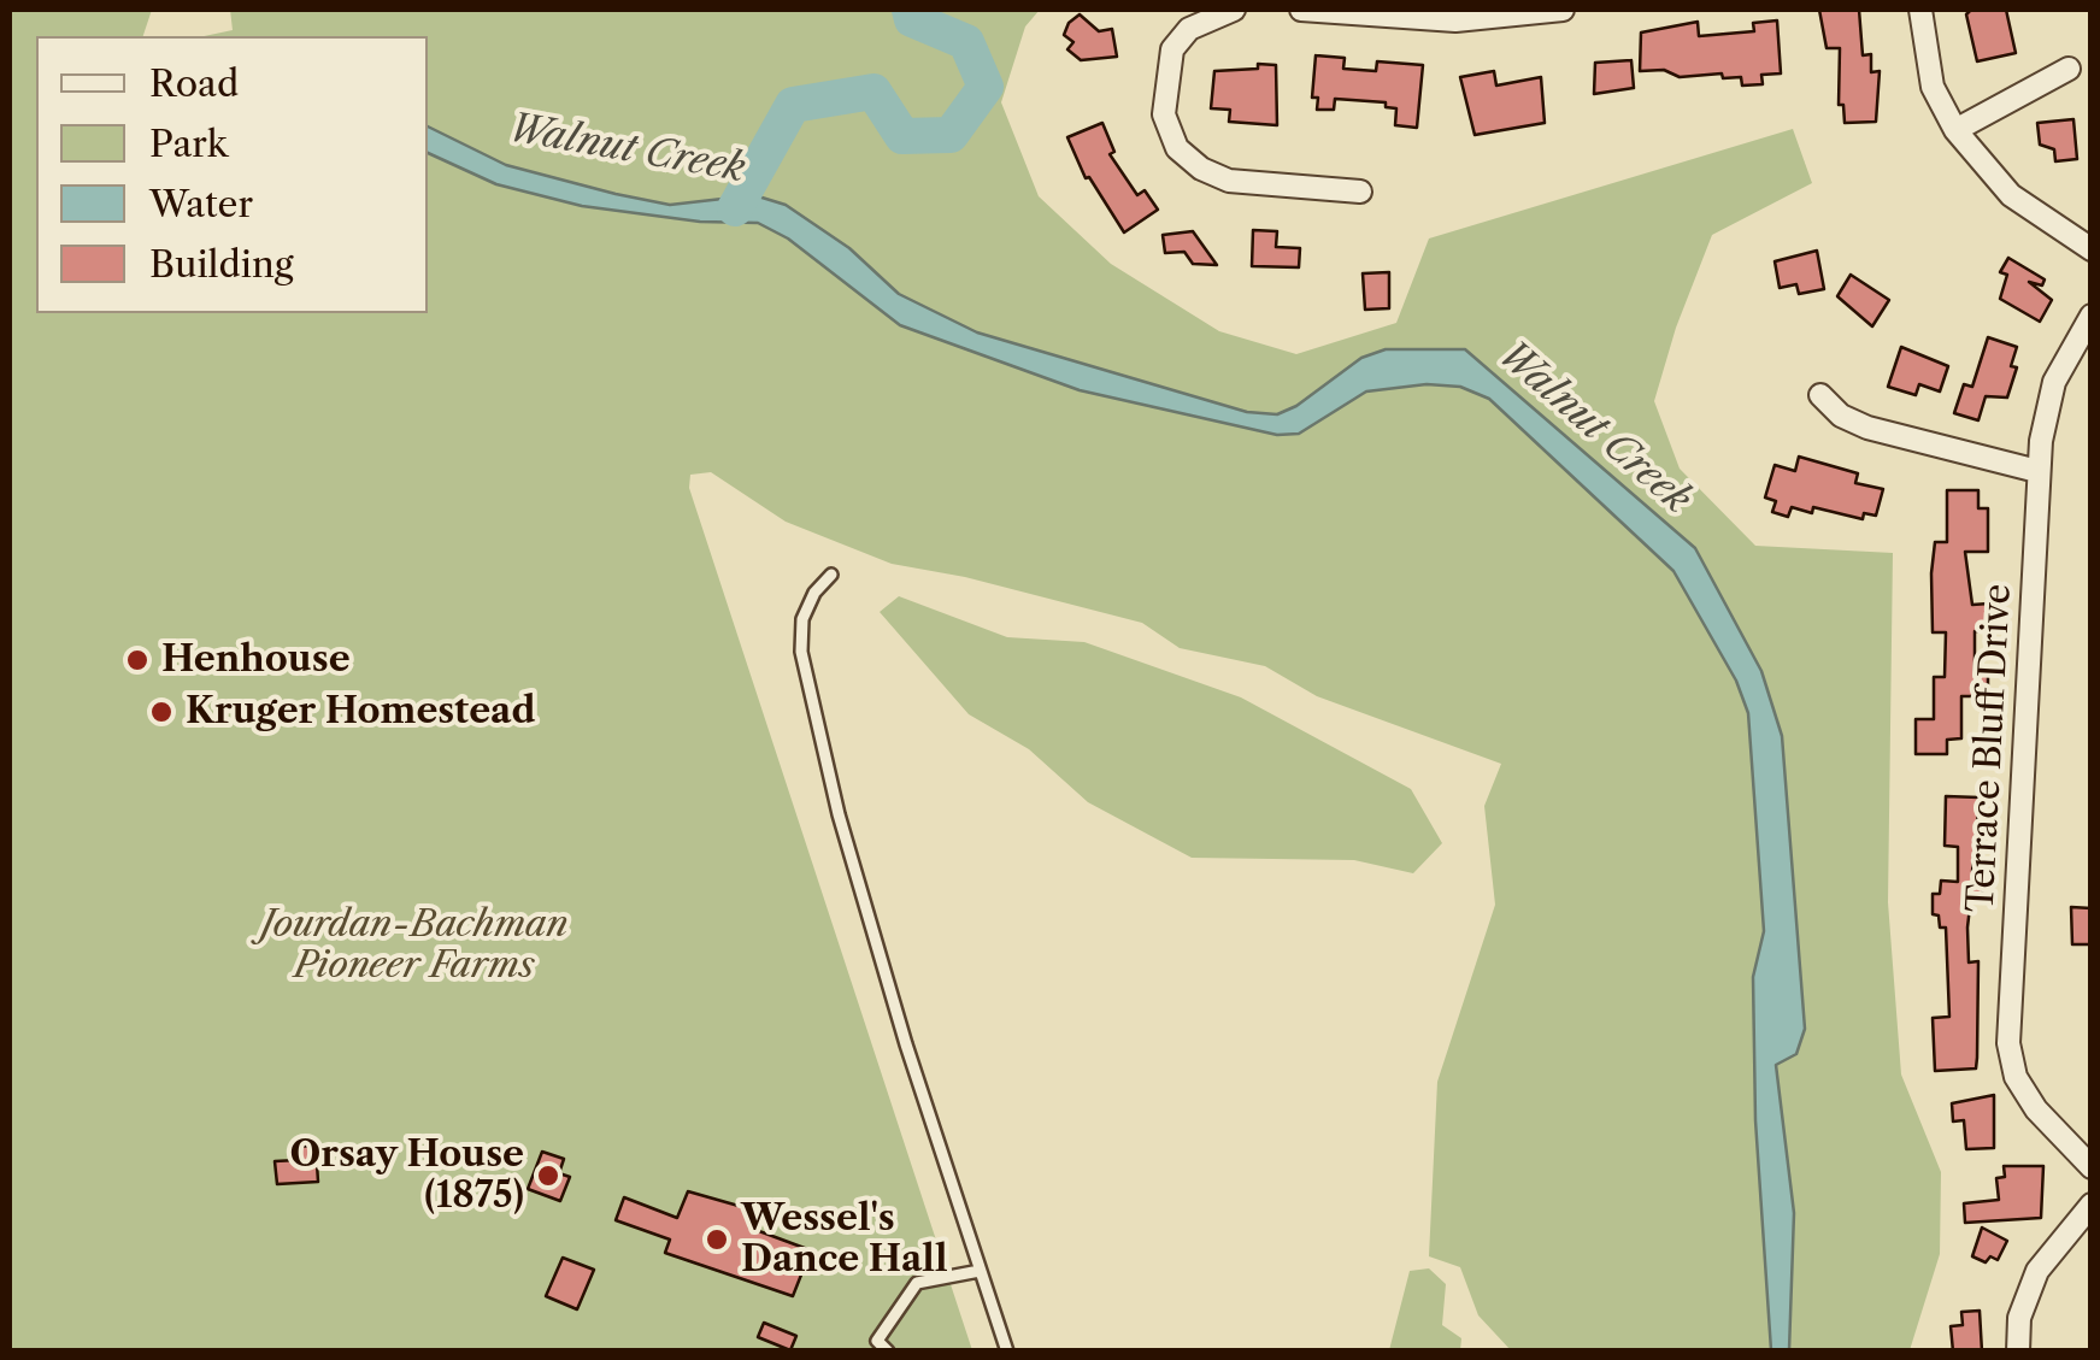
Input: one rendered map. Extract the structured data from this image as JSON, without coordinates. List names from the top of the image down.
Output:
{
  "streets": {
    "street": ["Terrace Bluff Drive"]
  },
  "water": ["Walnut Creek"],
  "parks": ["Jourdan-Bachman Pioneer Farms"],
  "places": [
    "Henhouse",
    "Kruger Homestead",
    "Orsay House (1875)",
    "Wessel's Dance Hall"
  ],
  "legend": [
    "Road",
    "Park",
    "Water",
    "Building"
  ]
}
